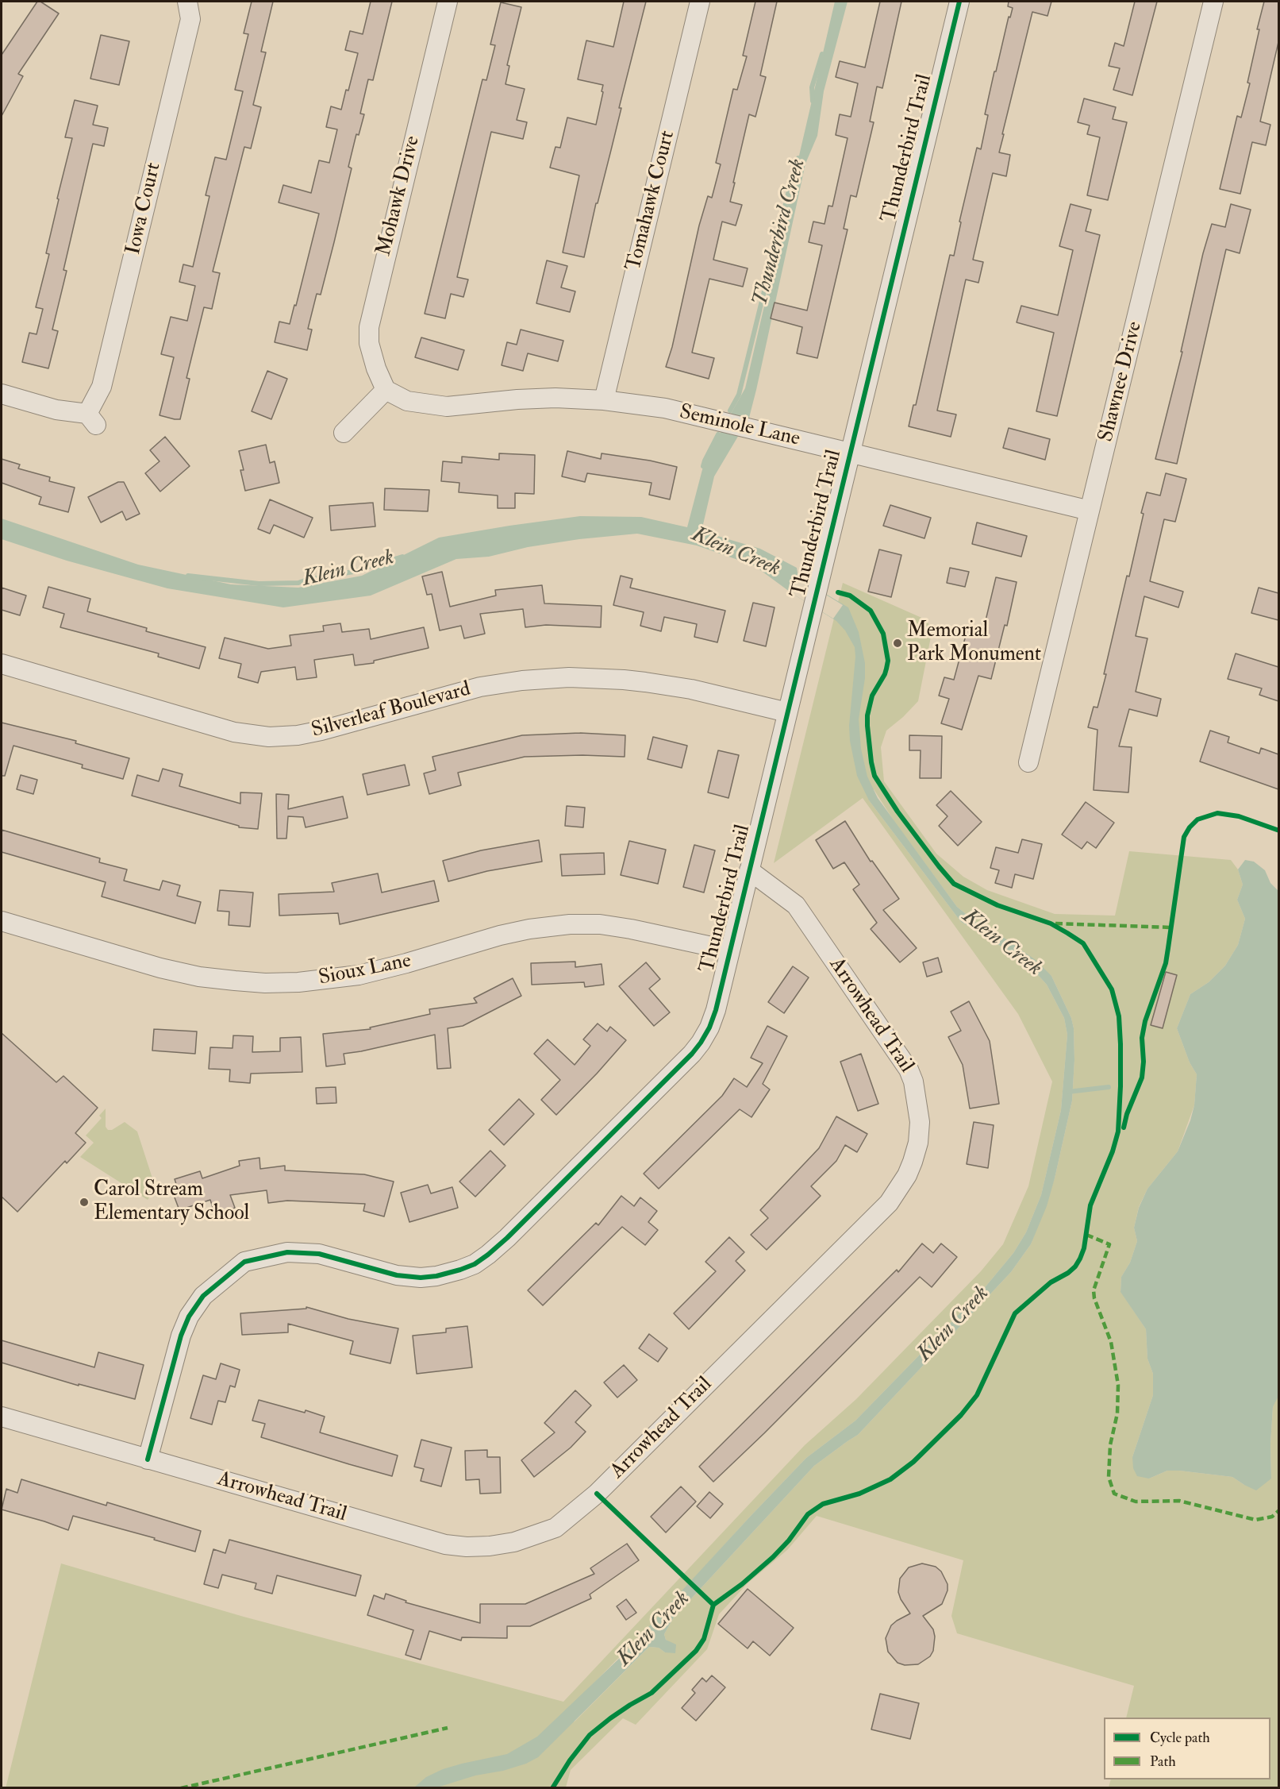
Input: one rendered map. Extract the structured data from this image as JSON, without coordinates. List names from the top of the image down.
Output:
{
  "streets": {
    "street": [
      "Thunderbird Trail",
      "Mohawk Drive",
      "Tomahawk Court",
      "Iowa Court",
      "Shawnee Drive",
      "Seminole Lane",
      "Silverleaf Boulevard",
      "Sioux Lane",
      "Arrowhead Trail"
    ]
  },
  "crossings": [
    ["Thunderbird Trail", "Seminole Lane"],
    ["Thunderbird Trail", "Silverleaf Boulevard"],
    ["Thunderbird Trail", "Sioux Lane"],
    ["Thunderbird Trail", "Arrowhead Trail"],
    ["Mohawk Drive", "Seminole Lane"],
    ["Tomahawk Court", "Seminole Lane"],
    ["Shawnee Drive", "Seminole Lane"]
  ],
  "water": ["Thunderbird Creek", "Klein Creek"],
  "places": ["Memorial Park Monument", "Carol Stream Elementary School"],
  "legend": ["Cycle path", "Path"]
}
